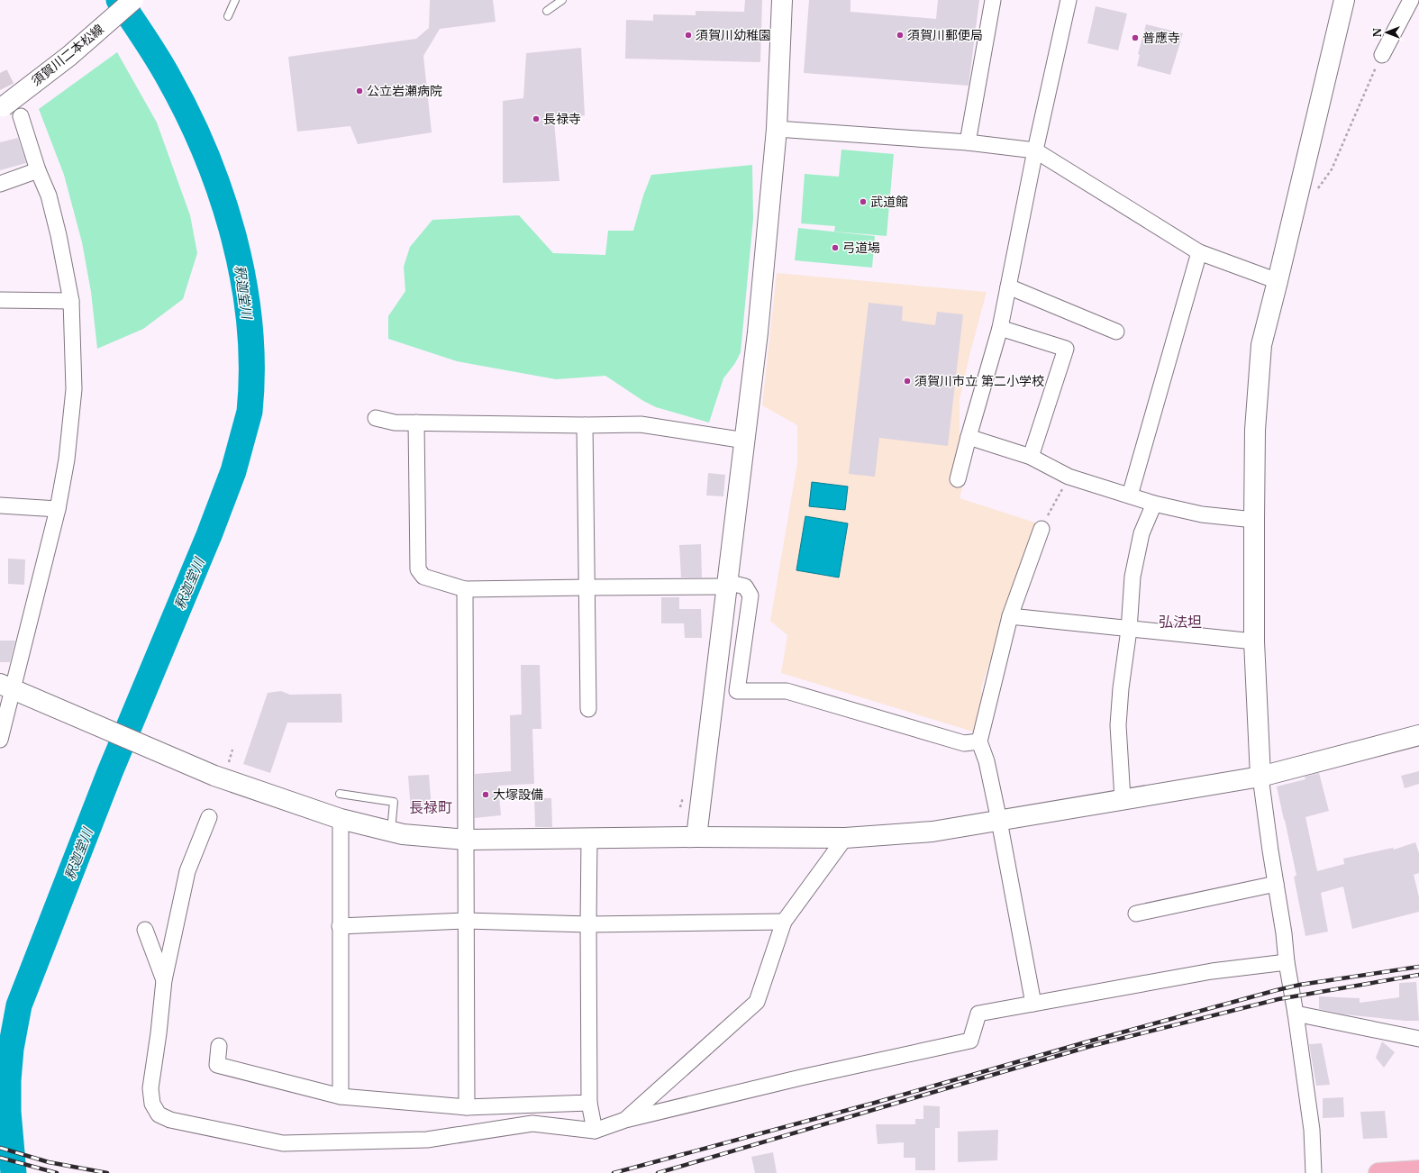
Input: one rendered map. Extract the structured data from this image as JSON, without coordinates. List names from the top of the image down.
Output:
{
  "streets": {
    "street": ["須賀川二本松線"]
  },
  "districts": ["弘法坦", "長禄町"],
  "water": ["釈迦堂川"],
  "places": [
    "須賀川幼稚園",
    "須賀川郵便局",
    "普應寺",
    "公立岩瀬病院",
    "長禄寺",
    "武道館",
    "弓道場",
    "須賀川市立 第二小学校",
    "大塚設備"
  ],
  "north": "left"
}
